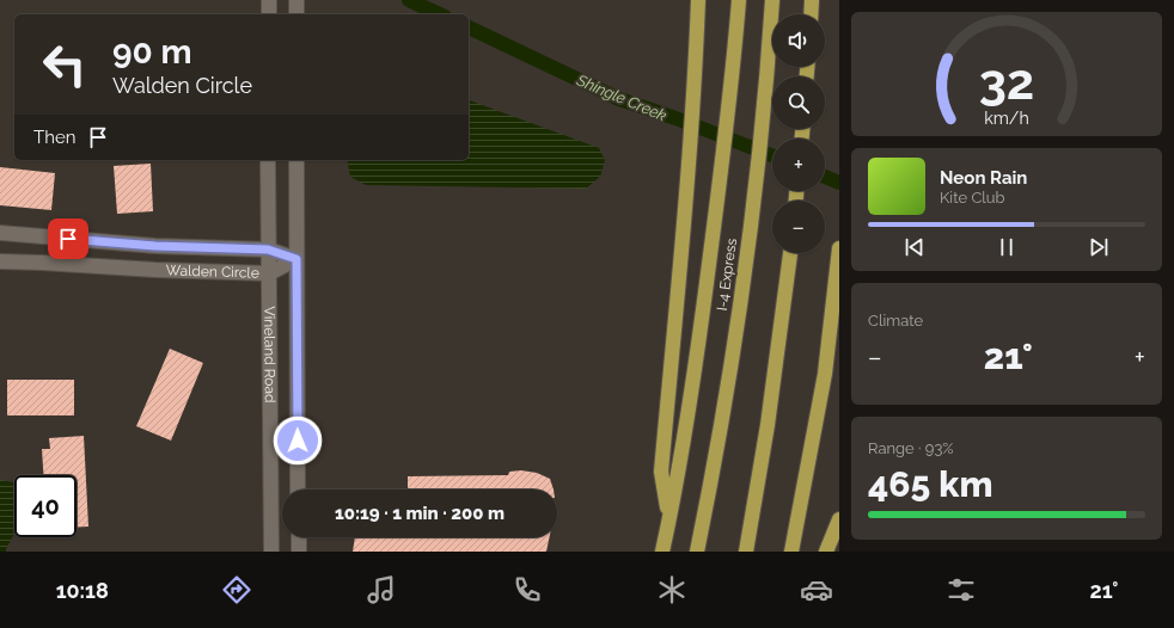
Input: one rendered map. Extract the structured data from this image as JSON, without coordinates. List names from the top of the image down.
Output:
{
  "streets": {
    "highway": ["I-4 Express"],
    "street": ["Walden Circle", "Vineland Road"]
  },
  "crossings": [
    ["Walden Circle", "Vineland Road"]
  ],
  "water": ["Shingle Creek"],
  "page": {
    "map_buttons": ["+", "−"],
    "turn": ["90 m", "Walden Circle"],
    "then": "Then",
    "song": ["Neon Rain", "Kite Club"],
    "tile": [
      "Climate",
      ["Range · 93%", "465 km"]
    ],
    "heat": ["−", "21°", "+"],
    "limit": "40",
    "trip": "10:19 · 1 min · 200 m",
    "tabs": ["10:18", "21°"],
    "gauge": ["32", "km/h"]
  }
}
